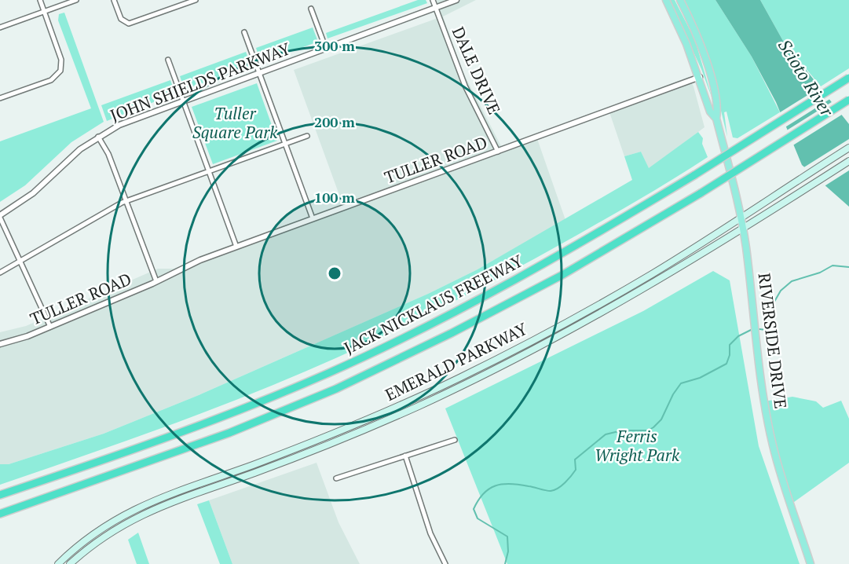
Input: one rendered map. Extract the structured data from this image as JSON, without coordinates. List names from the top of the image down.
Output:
{
  "streets": {
    "highway": ["JACK NICKLAUS FREEWAY"],
    "main road": ["RIVERSIDE DRIVE", "EMERALD PARKWAY"],
    "street": ["DALE DRIVE", "JOHN SHIELDS PARKWAY", "TULLER ROAD"]
  },
  "crossings": [
    ["DALE DRIVE", "JOHN SHIELDS PARKWAY"],
    ["DALE DRIVE", "TULLER ROAD"],
    ["TULLER ROAD", "RIVERSIDE DRIVE"],
    ["RIVERSIDE DRIVE", "EMERALD PARKWAY"]
  ],
  "water": ["Scioto River"],
  "parks": ["Tuller Square Park", "Ferris Wright Park"],
  "rings": ["300 m", "200 m", "100 m"]
}
